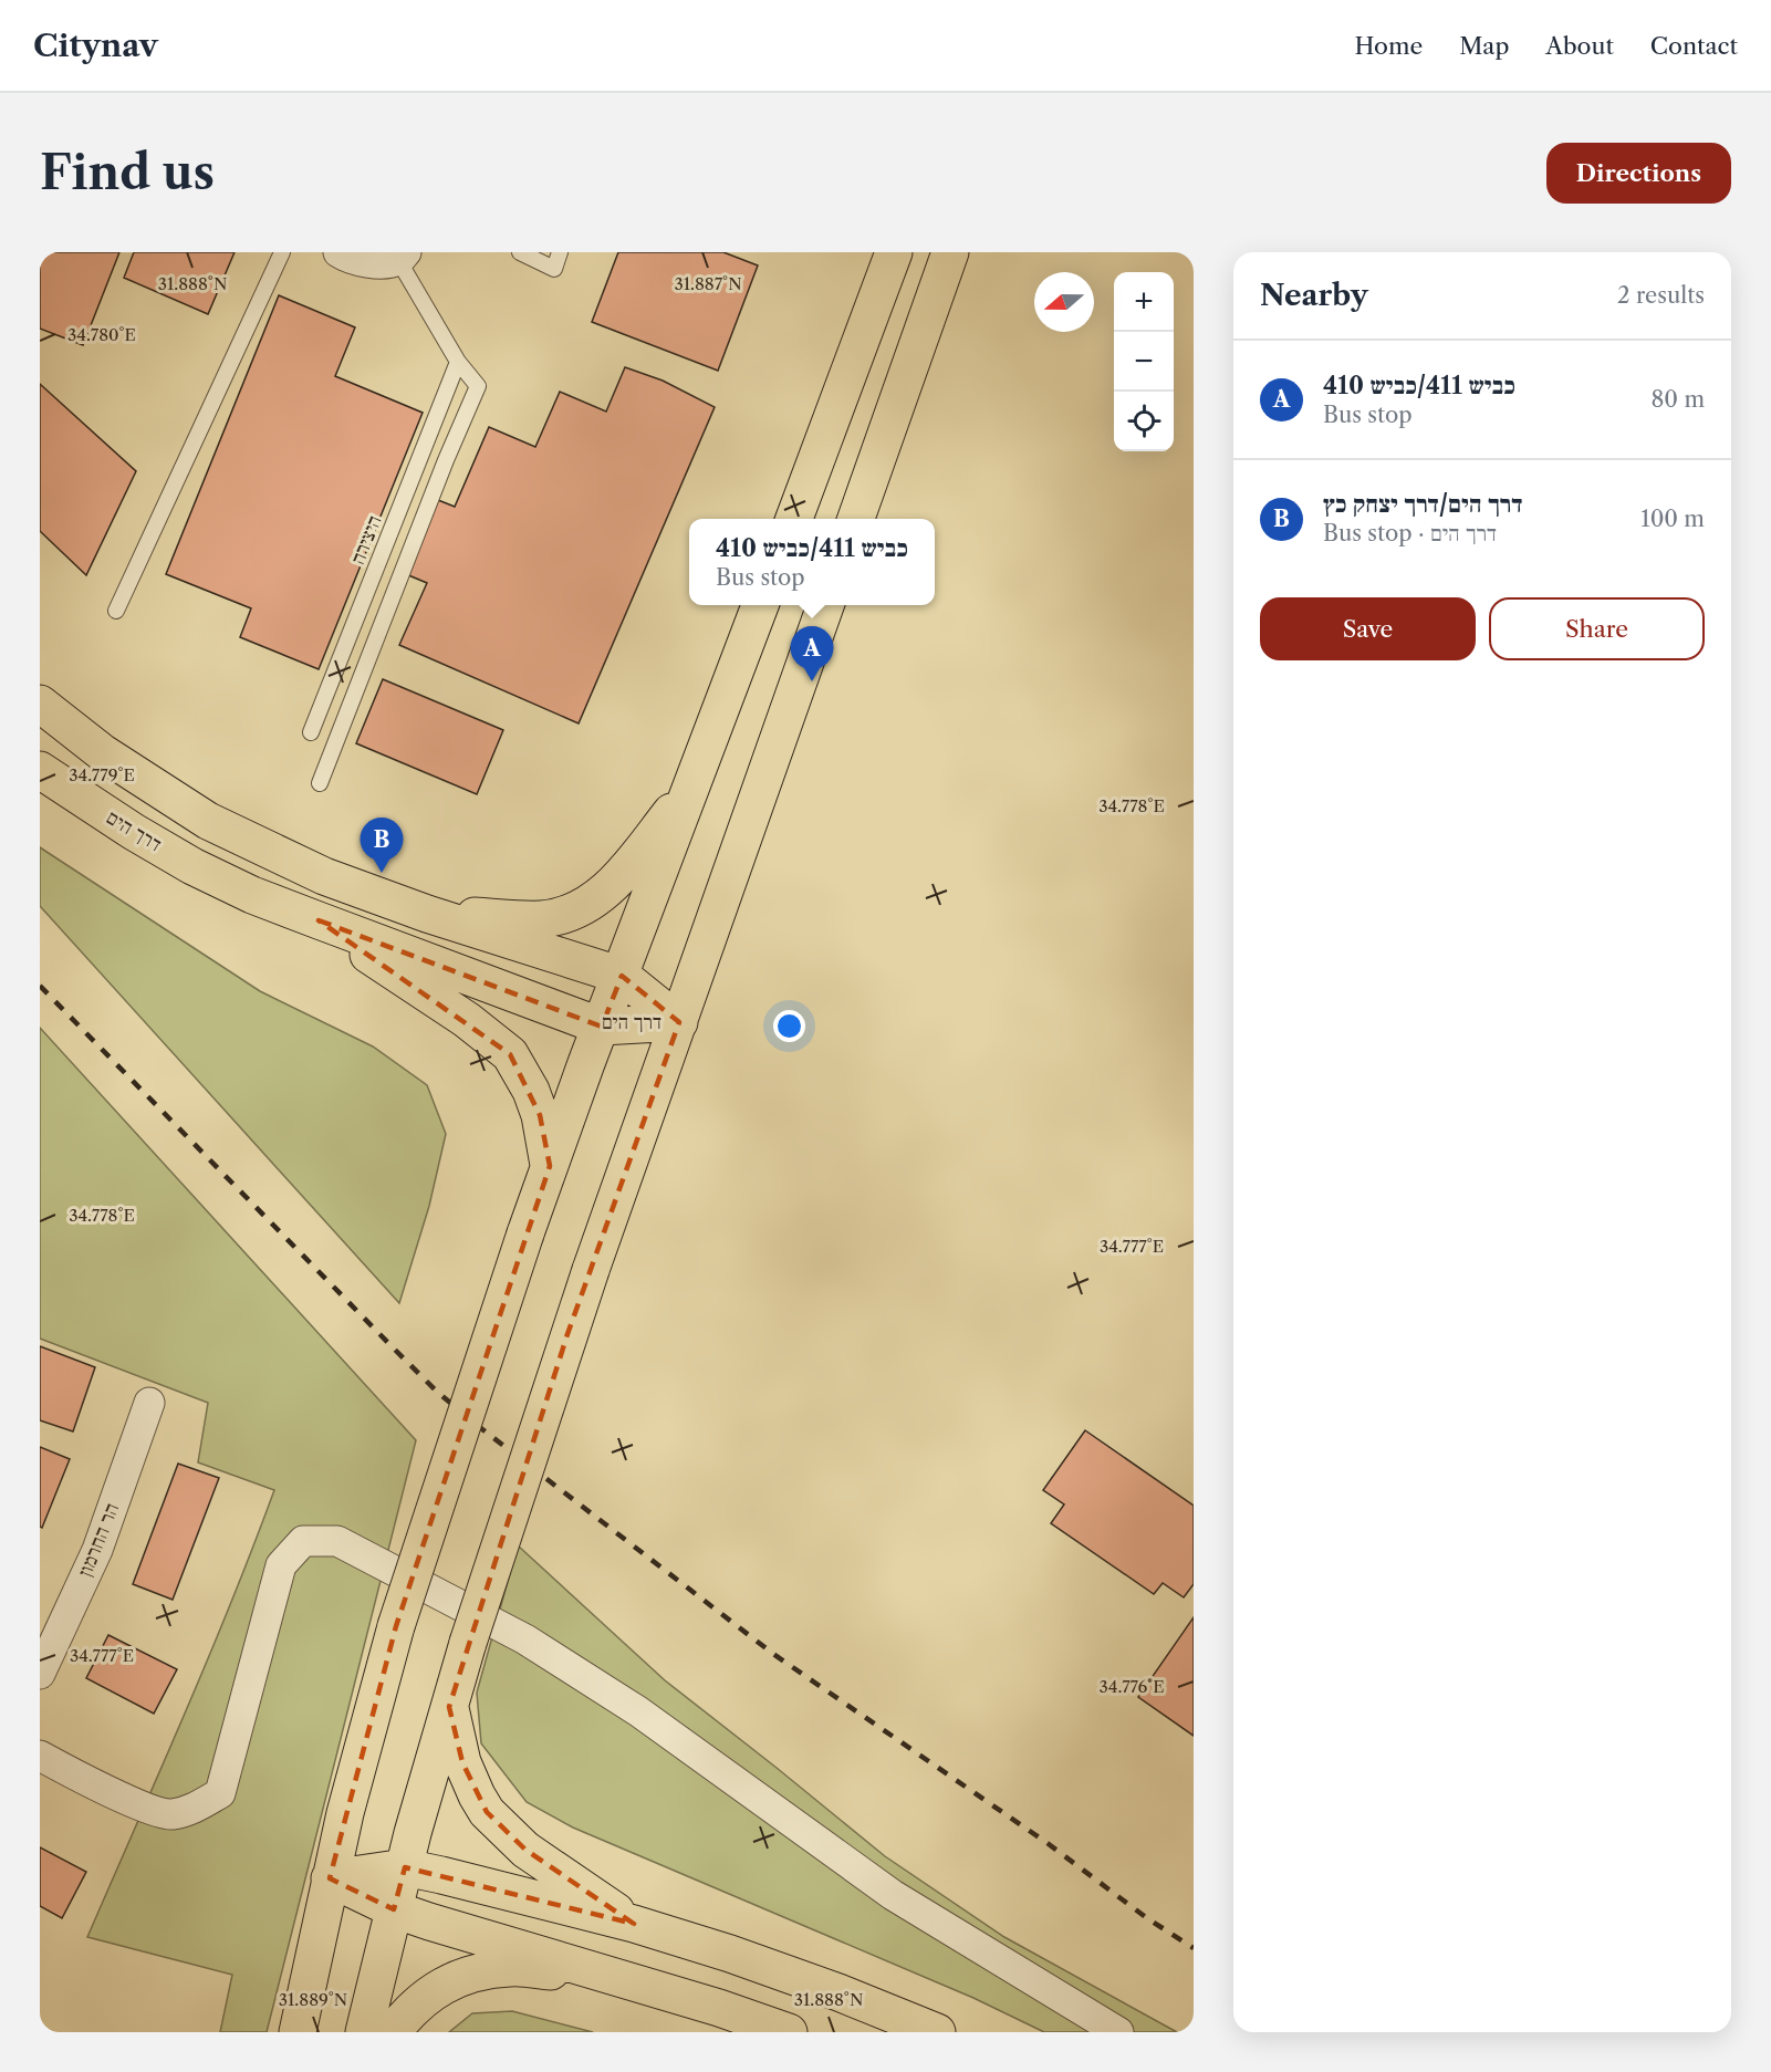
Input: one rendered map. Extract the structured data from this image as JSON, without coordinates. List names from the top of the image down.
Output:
{
  "streets": {
    "main road": ["דרך הים"],
    "street": ["הר החרמון"],
    "lane": ["היצירה"]
  },
  "north": "left",
  "page": {
    "header": "Citynav",
    "nav": [
      "Home",
      "Map",
      "About",
      "Contact"
    ],
    "buttons": [
      "Directions",
      ["Save", "Share"]
    ],
    "title": "Find us",
    "heading": ["Nearby", "2 results"],
    "map_buttons": ["+", "−"],
    "list": [
      {
        "mark": "A",
        "name": "כביש 411/כביש 410",
        "note": "Bus stop",
        "value": "80 m"
      },
      {
        "mark": "B",
        "name": "דרך הים/דרך יצחק כץ",
        "note": "Bus stop · דרך הים",
        "value": "100 m"
      }
    ],
    "popup": ["כביש 411/כביש 410", "Bus stop"],
    "pins": ["A", "B"]
  },
  "coordinates": [
    "31.888°N",
    "31.887°N",
    "34.780°E",
    "34.779°E",
    "34.778°E",
    "34.777°E",
    "34.776°E",
    "31.889°N"
  ]
}
